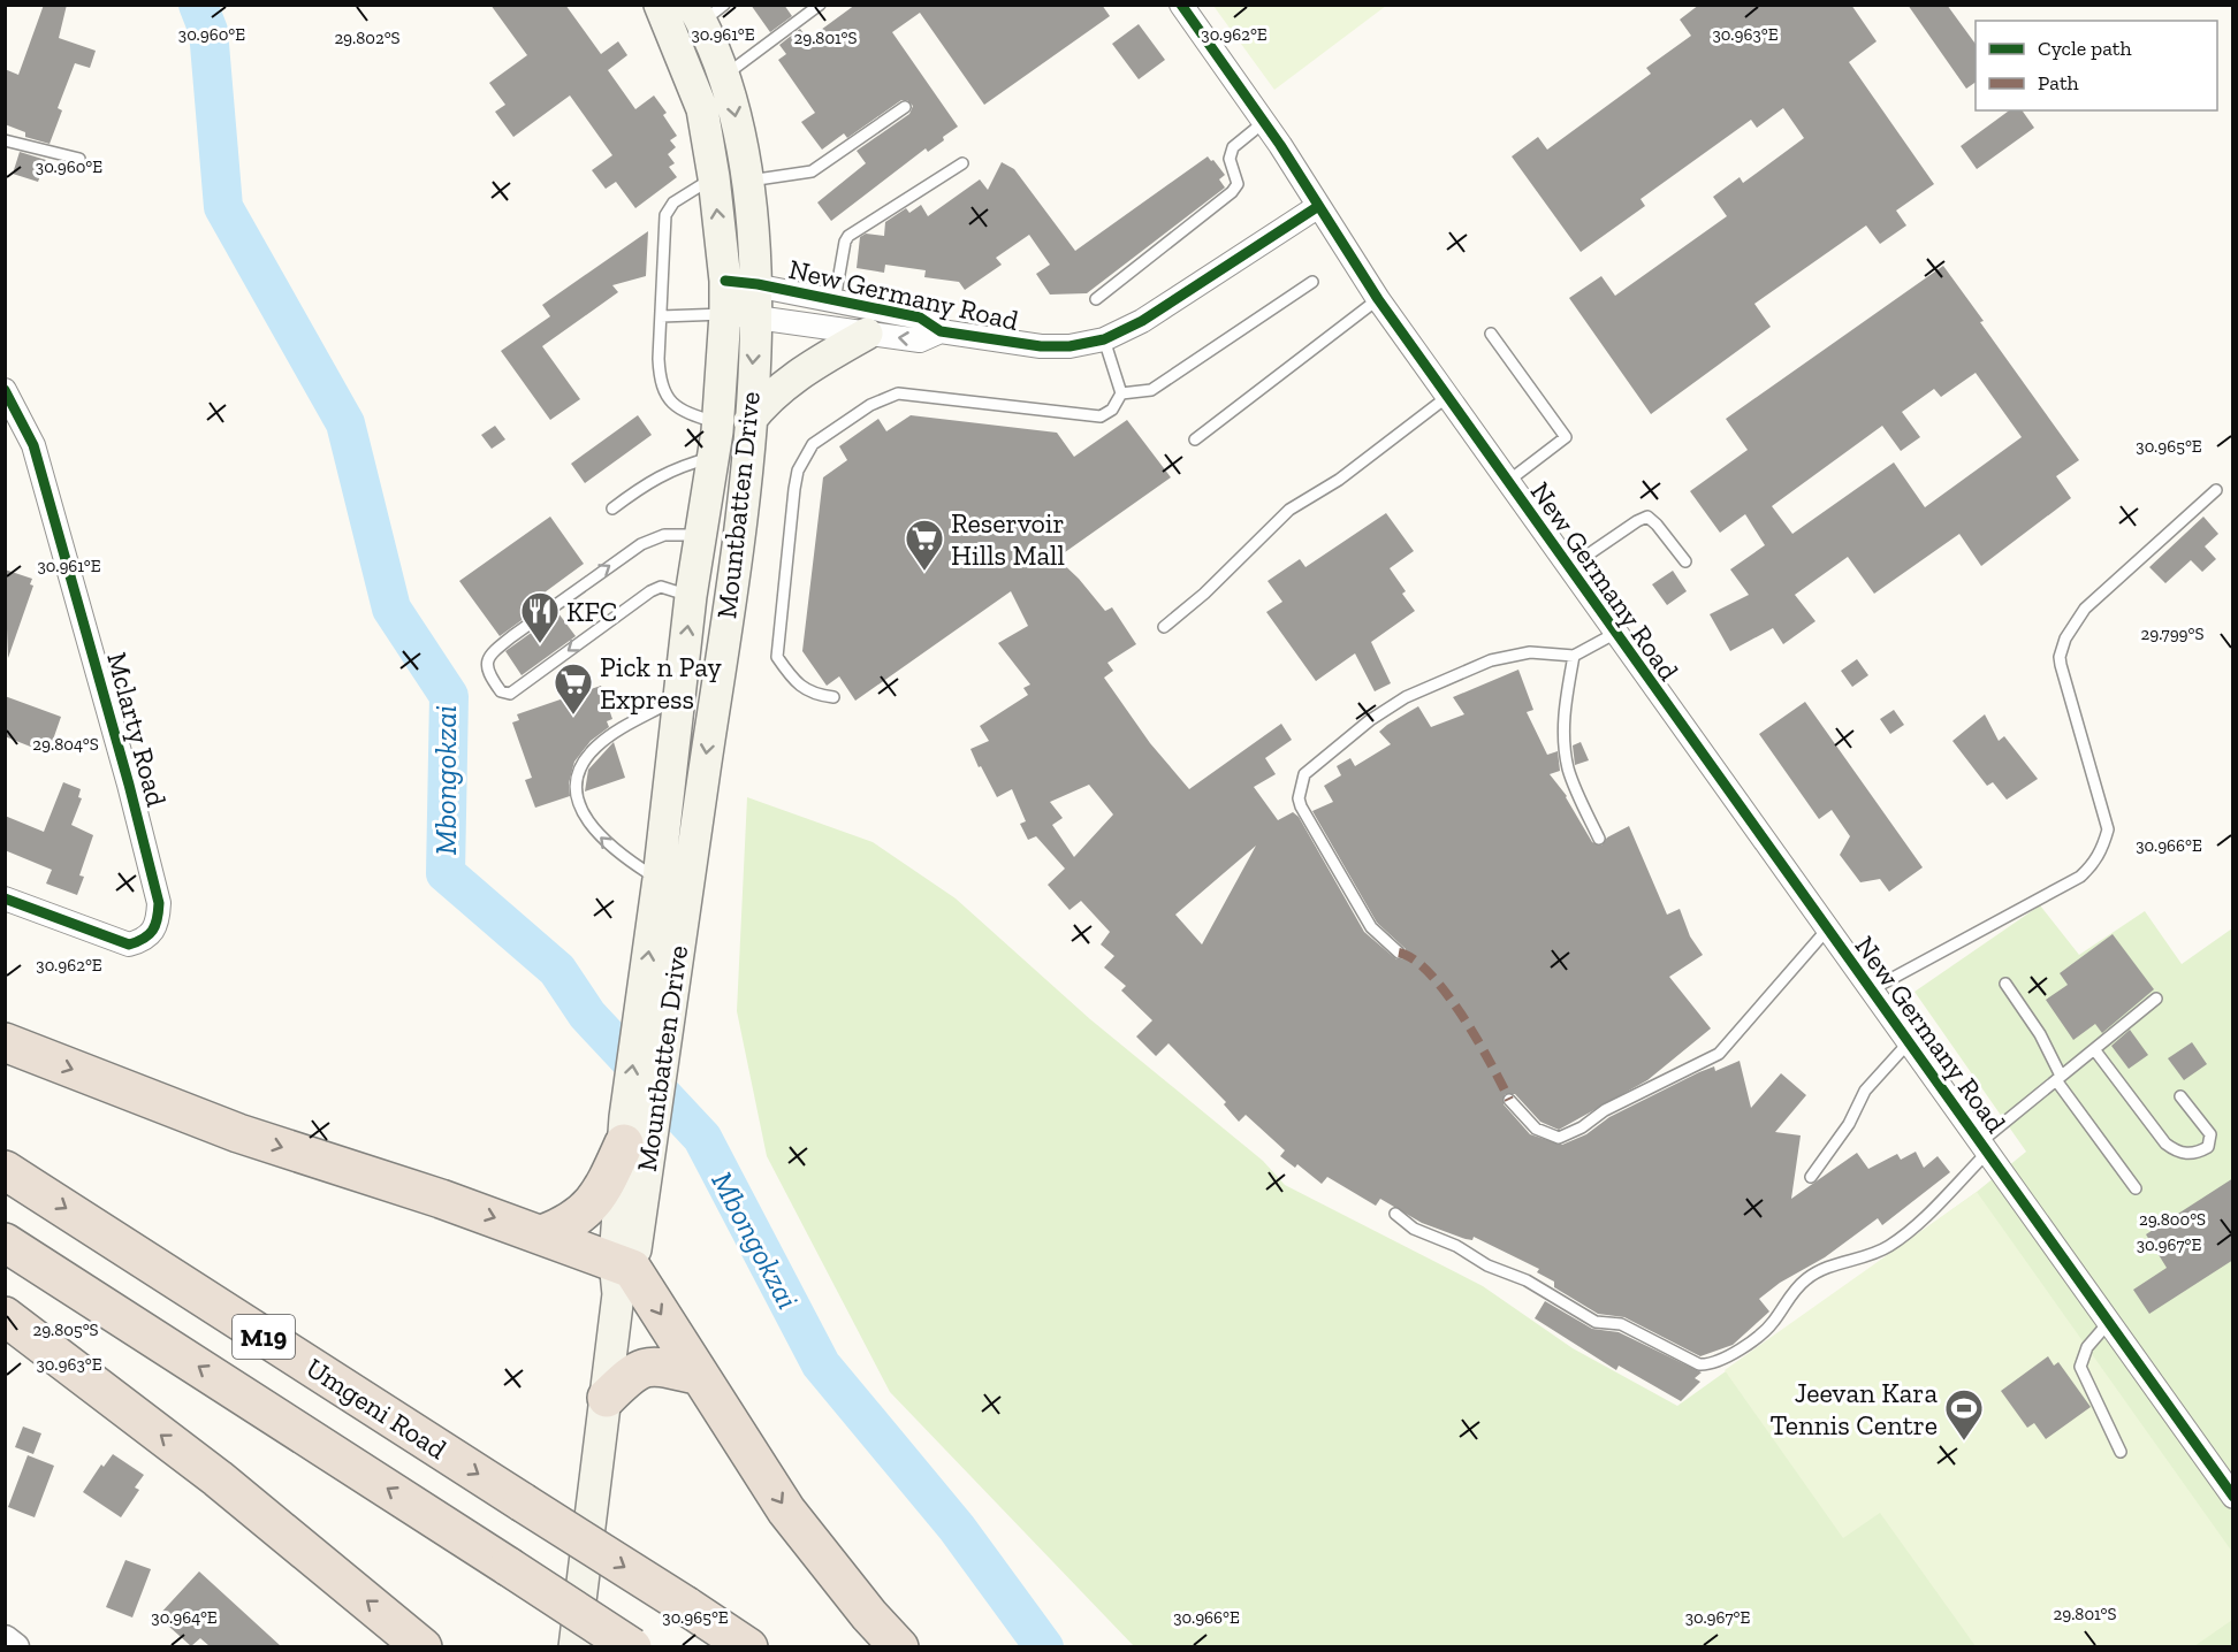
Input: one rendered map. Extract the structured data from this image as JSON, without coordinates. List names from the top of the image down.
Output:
{
  "streets": {
    "highway": ["M19", "Umgeni Road"],
    "main road": ["Mountbatten Drive"],
    "street": ["New Germany Road", "Mclarty Road"]
  },
  "crossings": [
    ["New Germany Road", "Mountbatten Drive"]
  ],
  "water": ["Mbongokzai"],
  "places": {
    "supermarket": ["Reservoir Hills Mall", "Pick n Pay Express"],
    "restaurant": ["KFC"],
    "sports": ["Jeevan Kara Tennis Centre"]
  },
  "legend": ["Cycle path", "Path"],
  "coordinates": [
    "30.962°E",
    "30.960°E",
    "30.961°E",
    "30.963°E",
    "29.802°S",
    "29.801°S",
    "30.965°E",
    "29.799°S",
    "29.804°S",
    "30.966°E",
    "29.800°S",
    "30.967°E",
    "29.805°S",
    "30.964°E"
  ]
}
